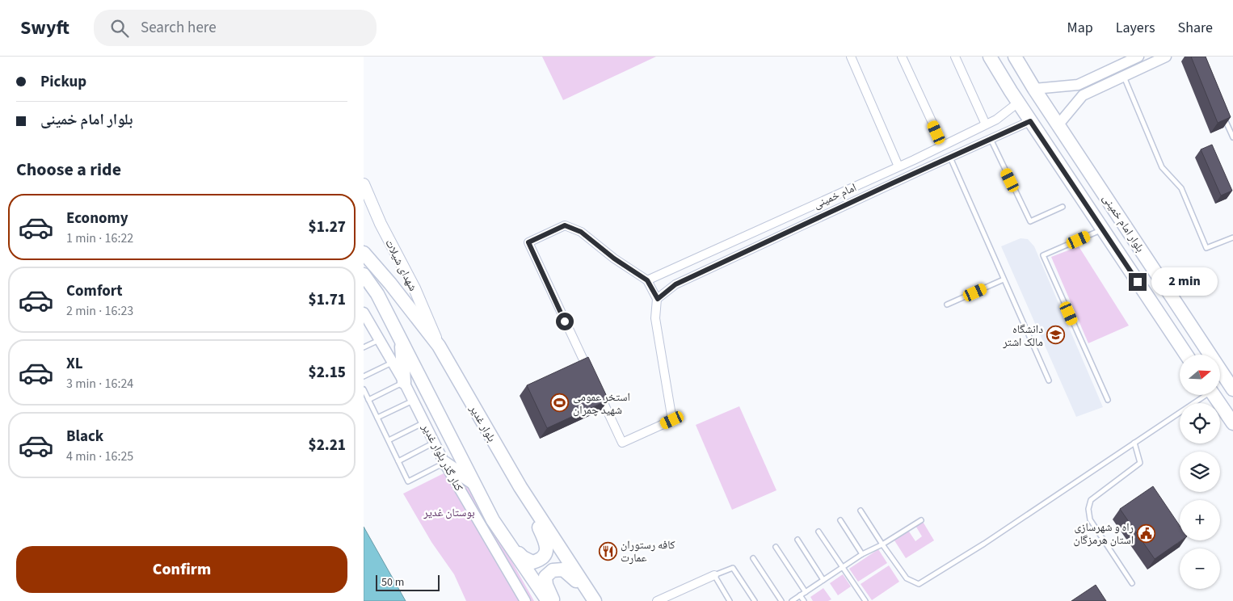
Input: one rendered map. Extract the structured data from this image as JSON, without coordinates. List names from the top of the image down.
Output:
{
  "streets": {
    "main road": ["بلوار امام خمینی", "شهدای شیلات", "بلوار غدیر"],
    "street": ["امام خمینی", "کنار گذر بلوار غدیر"]
  },
  "crossings": [
    ["امام خمینی", "بلوار امام خمینی"],
    ["شهدای شیلات", "بلوار غدیر"]
  ],
  "parks": ["بوستان غدیر"],
  "places": {
    "school or university": ["دانشگاه مالک اشتر"],
    "sports": ["استخر عمومی شهید چمران"],
    "public building": ["راه و شهرسازی استان هرمزگان"],
    "restaurant": ["کافه رستوران عمارت"]
  },
  "scale_bar": "50 m",
  "north": "right",
  "page": {
    "header": "Swyft",
    "search": "Search here",
    "nav": ["Map", "Layers", "Share"],
    "banner": ["Pickup", "بلوار امام خمینی"],
    "heading": "Choose a ride",
    "list": [
      {
        "name": "Economy",
        "note": "1 min · 16:22",
        "value": "$1.27"
      },
      {
        "name": "Comfort",
        "note": "2 min · 16:23",
        "value": "$1.71"
      },
      {
        "name": "XL",
        "note": "3 min · 16:24",
        "value": "$2.15"
      },
      {
        "name": "Black",
        "note": "4 min · 16:25",
        "value": "$2.21"
      }
    ],
    "bubble": "2 min",
    "map_buttons": ["+", "−"],
    "buttons": "Confirm",
    "scale": "50 m"
  }
}
